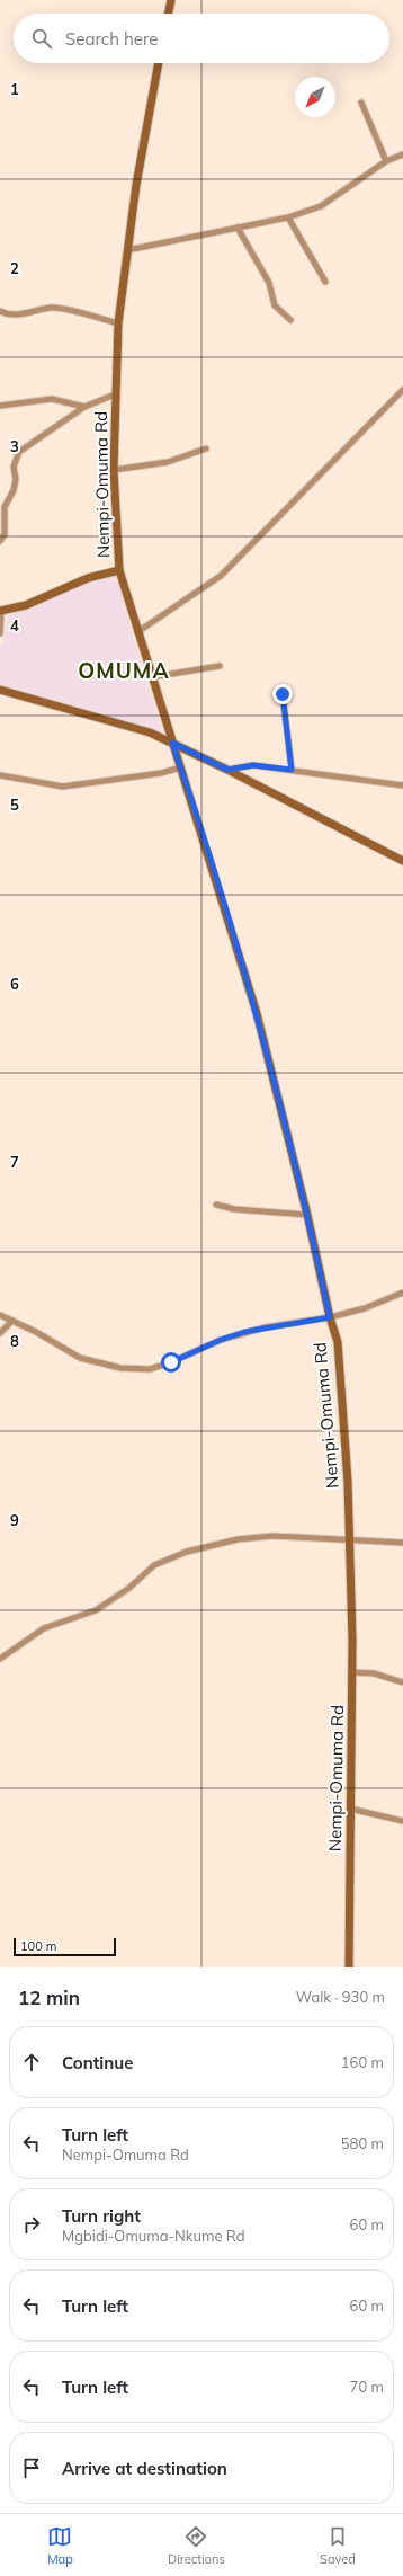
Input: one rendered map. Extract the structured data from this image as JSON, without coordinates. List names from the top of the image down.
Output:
{
  "streets": {
    "street": ["Nempi-Omuma Rd"]
  },
  "districts": ["OMUMA"],
  "scale_bar": "100 m",
  "north": "bottom left",
  "page": {
    "search": "Search here",
    "scale": "100 m",
    "heading": ["12 min", "Walk · 930 m"],
    "list": [
      ["Continue", "160 m"],
      ["Turn left", "Nempi-Omuma Rd", "580 m"],
      ["Turn right", "Mgbidi-Omuma-Nkume Rd", "60 m"],
      ["Turn left", "60 m"],
      ["Turn left", "70 m"],
      "Arrive at destination"
    ],
    "nav": ["Map", "Directions", "Saved"]
  },
  "grid": {
    "rows": [
      "1",
      "2",
      "3",
      "4",
      "5",
      "6",
      "7",
      "8",
      "9"
    ]
  }
}
